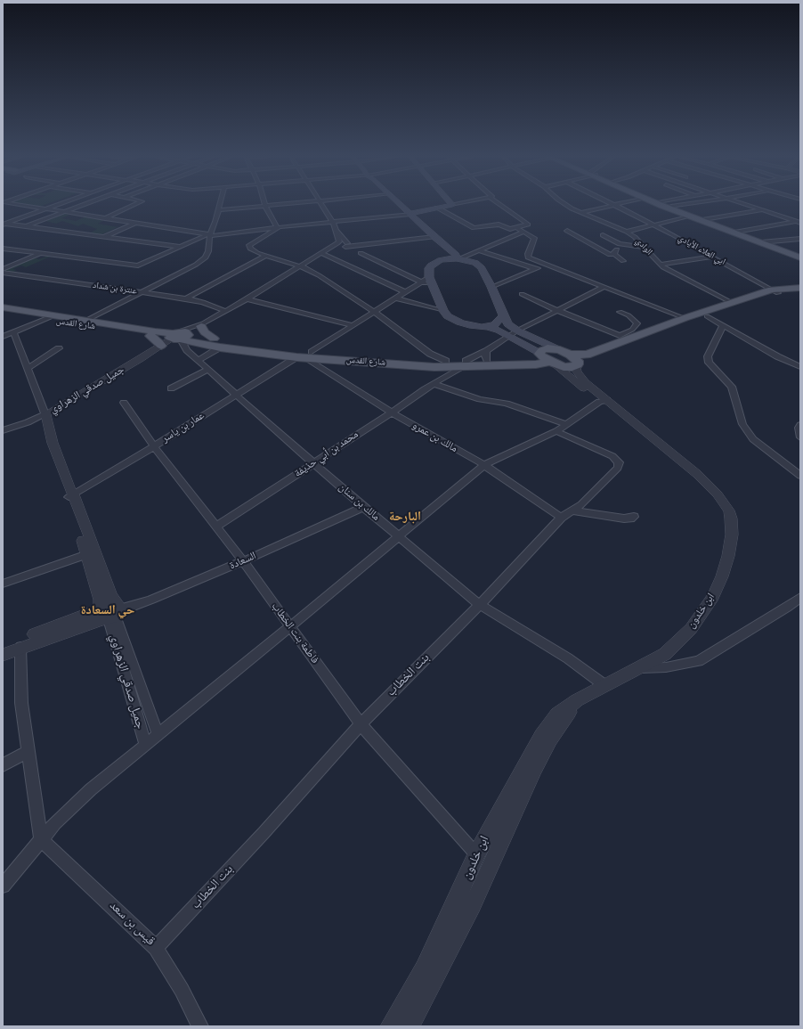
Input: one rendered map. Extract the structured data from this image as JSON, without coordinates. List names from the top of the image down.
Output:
{
  "streets": {
    "main road": ["شارع القدس"],
    "street": [
      "الوادي",
      "ابي العلاء الأيادي",
      "عنترة بن شداد",
      "جميل صدقي الزهراوي",
      "عمار بن ياسر",
      "مالك بن عمرو",
      "محمد بن أبي حذيفة",
      "مالك بن سنان",
      "السعادة",
      "ابن خلدون",
      "فاطمة بنت الخطاب",
      "بنت الخطاب",
      "قيس بن سعد"
    ]
  },
  "crossings": [
    ["شارع القدس", "عمار بن ياسر"],
    ["شارع القدس", "مالك بن عمرو"],
    ["شارع القدس", "محمد بن أبي حذيفة"],
    ["شارع القدس", "مالك بن سنان"],
    ["جميل صدقي الزهراوي", "عمار بن ياسر"],
    ["جميل صدقي الزهراوي", "السعادة"],
    ["عمار بن ياسر", "مالك بن عمرو"],
    ["عمار بن ياسر", "مالك بن سنان"],
    ["عمار بن ياسر", "فاطمة بنت الخطاب"],
    ["مالك بن عمرو", "محمد بن أبي حذيفة"],
    ["مالك بن عمرو", "بنت الخطاب"],
    ["محمد بن أبي حذيفة", "مالك بن سنان"],
    ["محمد بن أبي حذيفة", "فاطمة بنت الخطاب"],
    ["مالك بن سنان", "السعادة"],
    ["مالك بن سنان", "ابن خلدون"],
    ["مالك بن سنان", "بنت الخطاب"],
    ["السعادة", "فاطمة بنت الخطاب"],
    ["ابن خلدون", "فاطمة بنت الخطاب"],
    ["فاطمة بنت الخطاب", "بنت الخطاب"],
    ["بنت الخطاب", "قيس بن سعد"]
  ],
  "districts": ["البارحة", "حي السعادة"]
}
